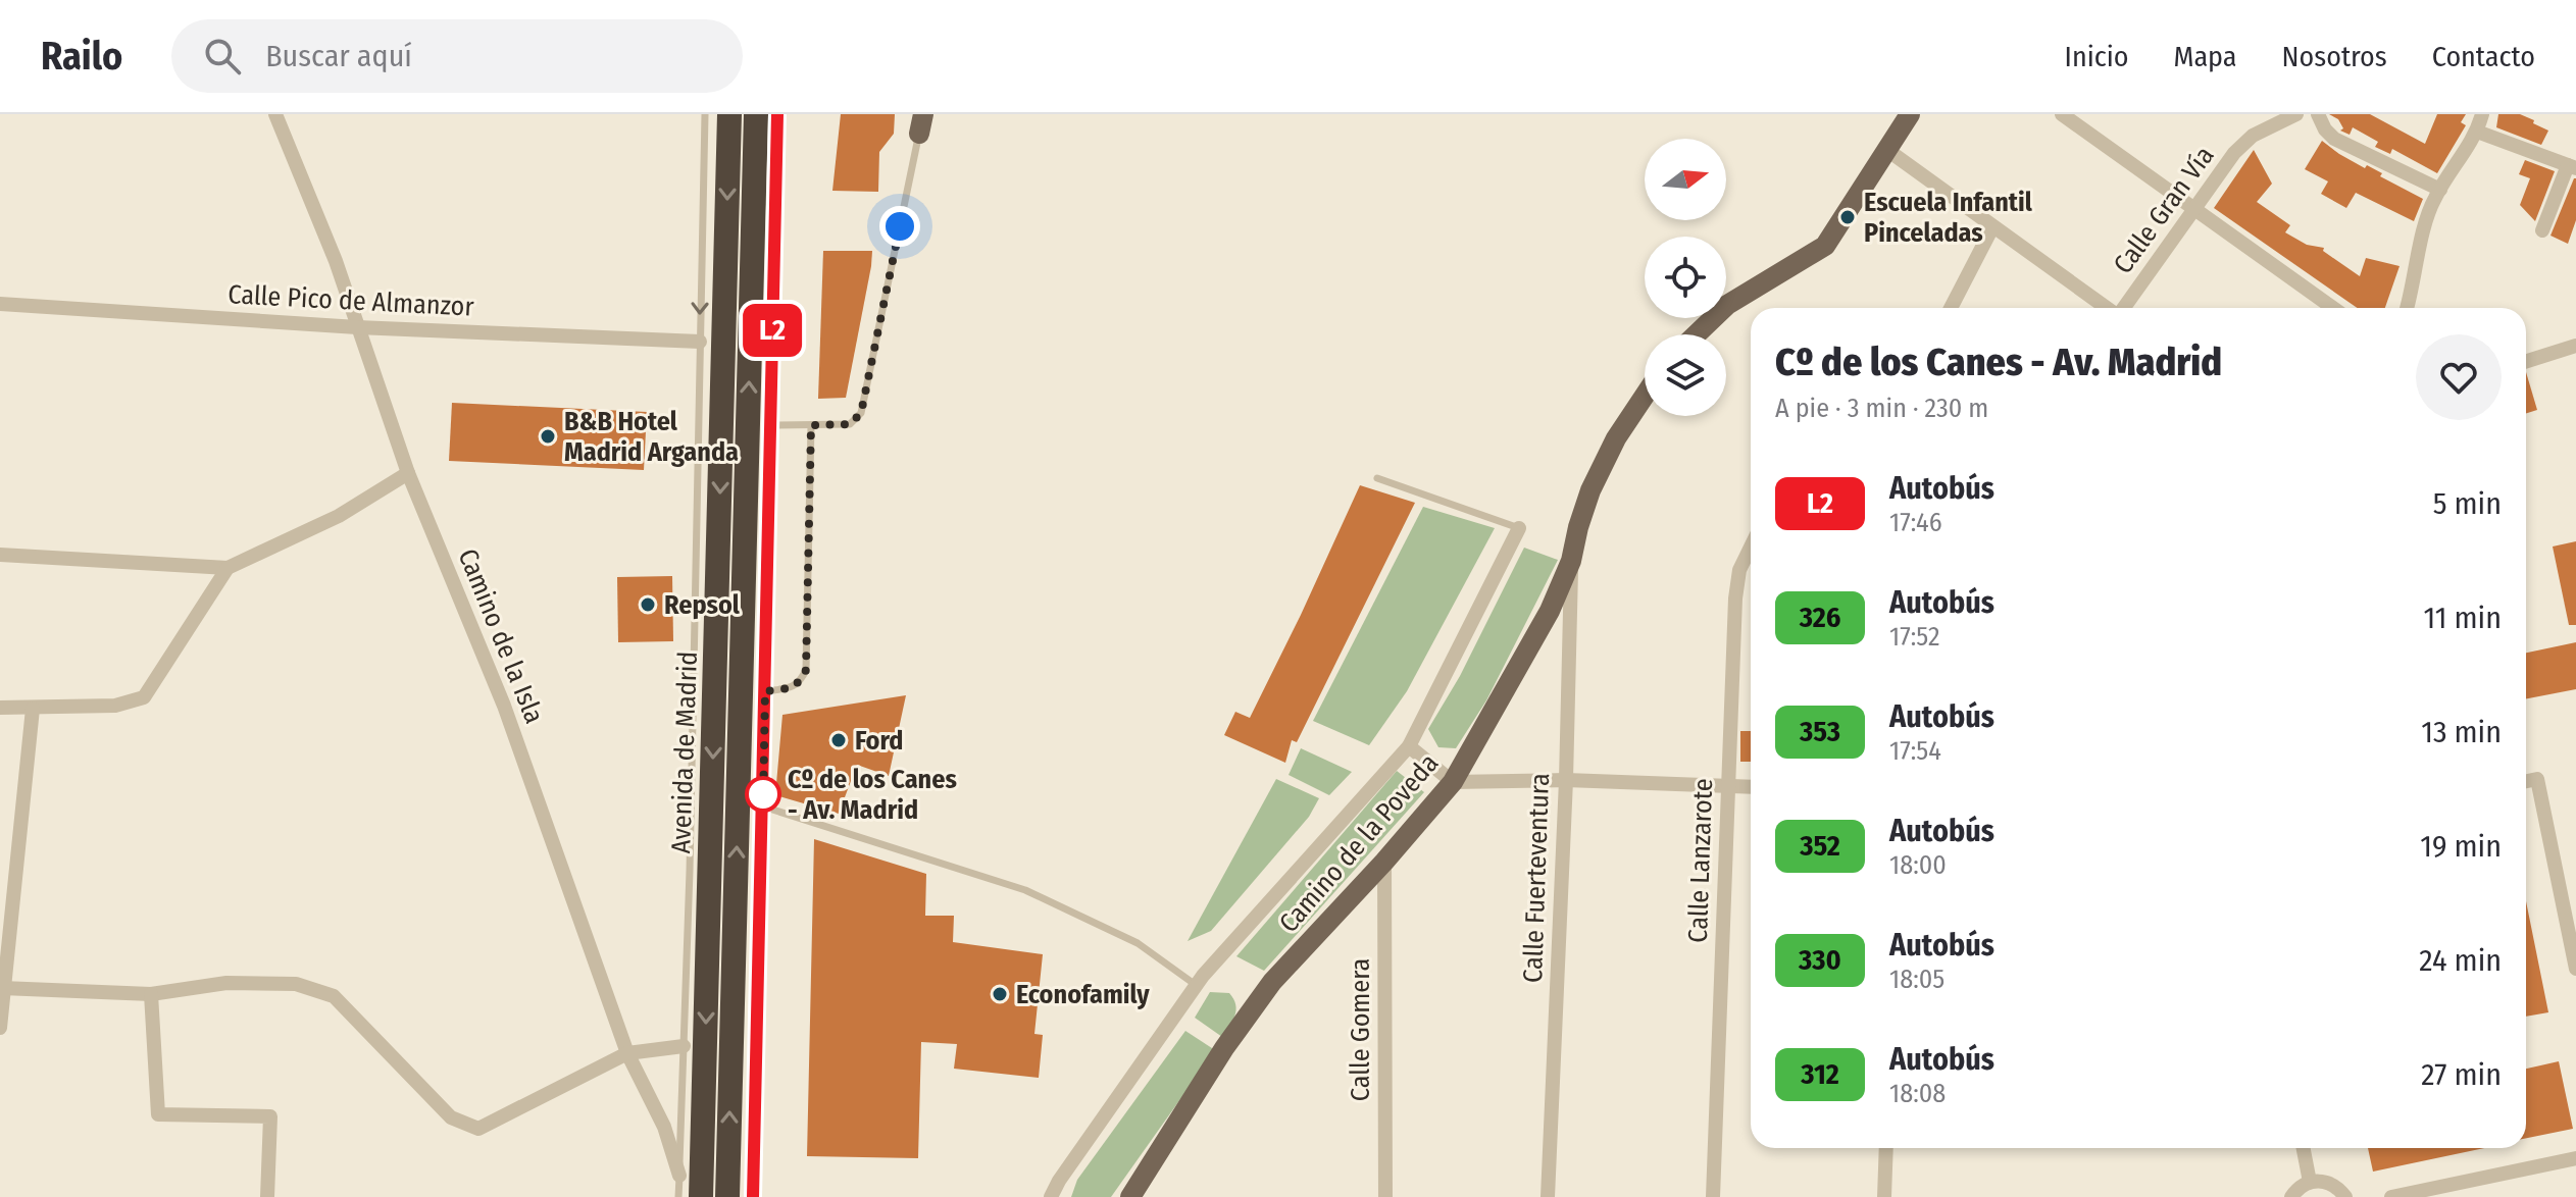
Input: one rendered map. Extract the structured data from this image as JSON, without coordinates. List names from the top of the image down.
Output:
{
  "streets": {
    "highway": ["Avenida de Madrid"],
    "main road": ["Camino de la Poveda"],
    "street": [
      "Calle Gran Vía",
      "Calle Pico de Almanzor",
      "Camino de la Isla",
      "Calle Lanzarote",
      "Calle Fuerteventura",
      "Calle Gomera"
    ]
  },
  "crossings": [
    ["Calle Pico de Almanzor", "Camino de la Isla"],
    ["Camino de la Poveda", "Calle Fuerteventura"],
    ["Camino de la Poveda", "Calle Gomera"]
  ],
  "places": [
    "Escuela Infantil Pinceladas",
    "B&B Hotel Madrid Arganda",
    "Repsol",
    "Ford",
    "Cº de los Canes - Av. Madrid",
    "Econofamily"
  ],
  "lines": ["bus line L2"],
  "north": "right",
  "page": {
    "header": "Railo",
    "search": "Buscar aquí",
    "nav": [
      "Inicio",
      "Mapa",
      "Nosotros",
      "Contacto"
    ],
    "on_map": "L2",
    "heading": ["Cº de los Canes - Av. Madrid", "A pie · 3 min · 230 m"],
    "list": [
      {
        "mark": "L2",
        "name": "Autobús",
        "note": "17:46",
        "value": "5 min"
      },
      {
        "mark": "326",
        "name": "Autobús",
        "note": "17:52",
        "value": "11 min"
      },
      {
        "mark": "353",
        "name": "Autobús",
        "note": "17:54",
        "value": "13 min"
      },
      {
        "mark": "352",
        "name": "Autobús",
        "note": "18:00",
        "value": "19 min"
      },
      {
        "mark": "330",
        "name": "Autobús",
        "note": "18:05",
        "value": "24 min"
      },
      {
        "mark": "312",
        "name": "Autobús",
        "note": "18:08",
        "value": "27 min"
      }
    ]
  }
}
